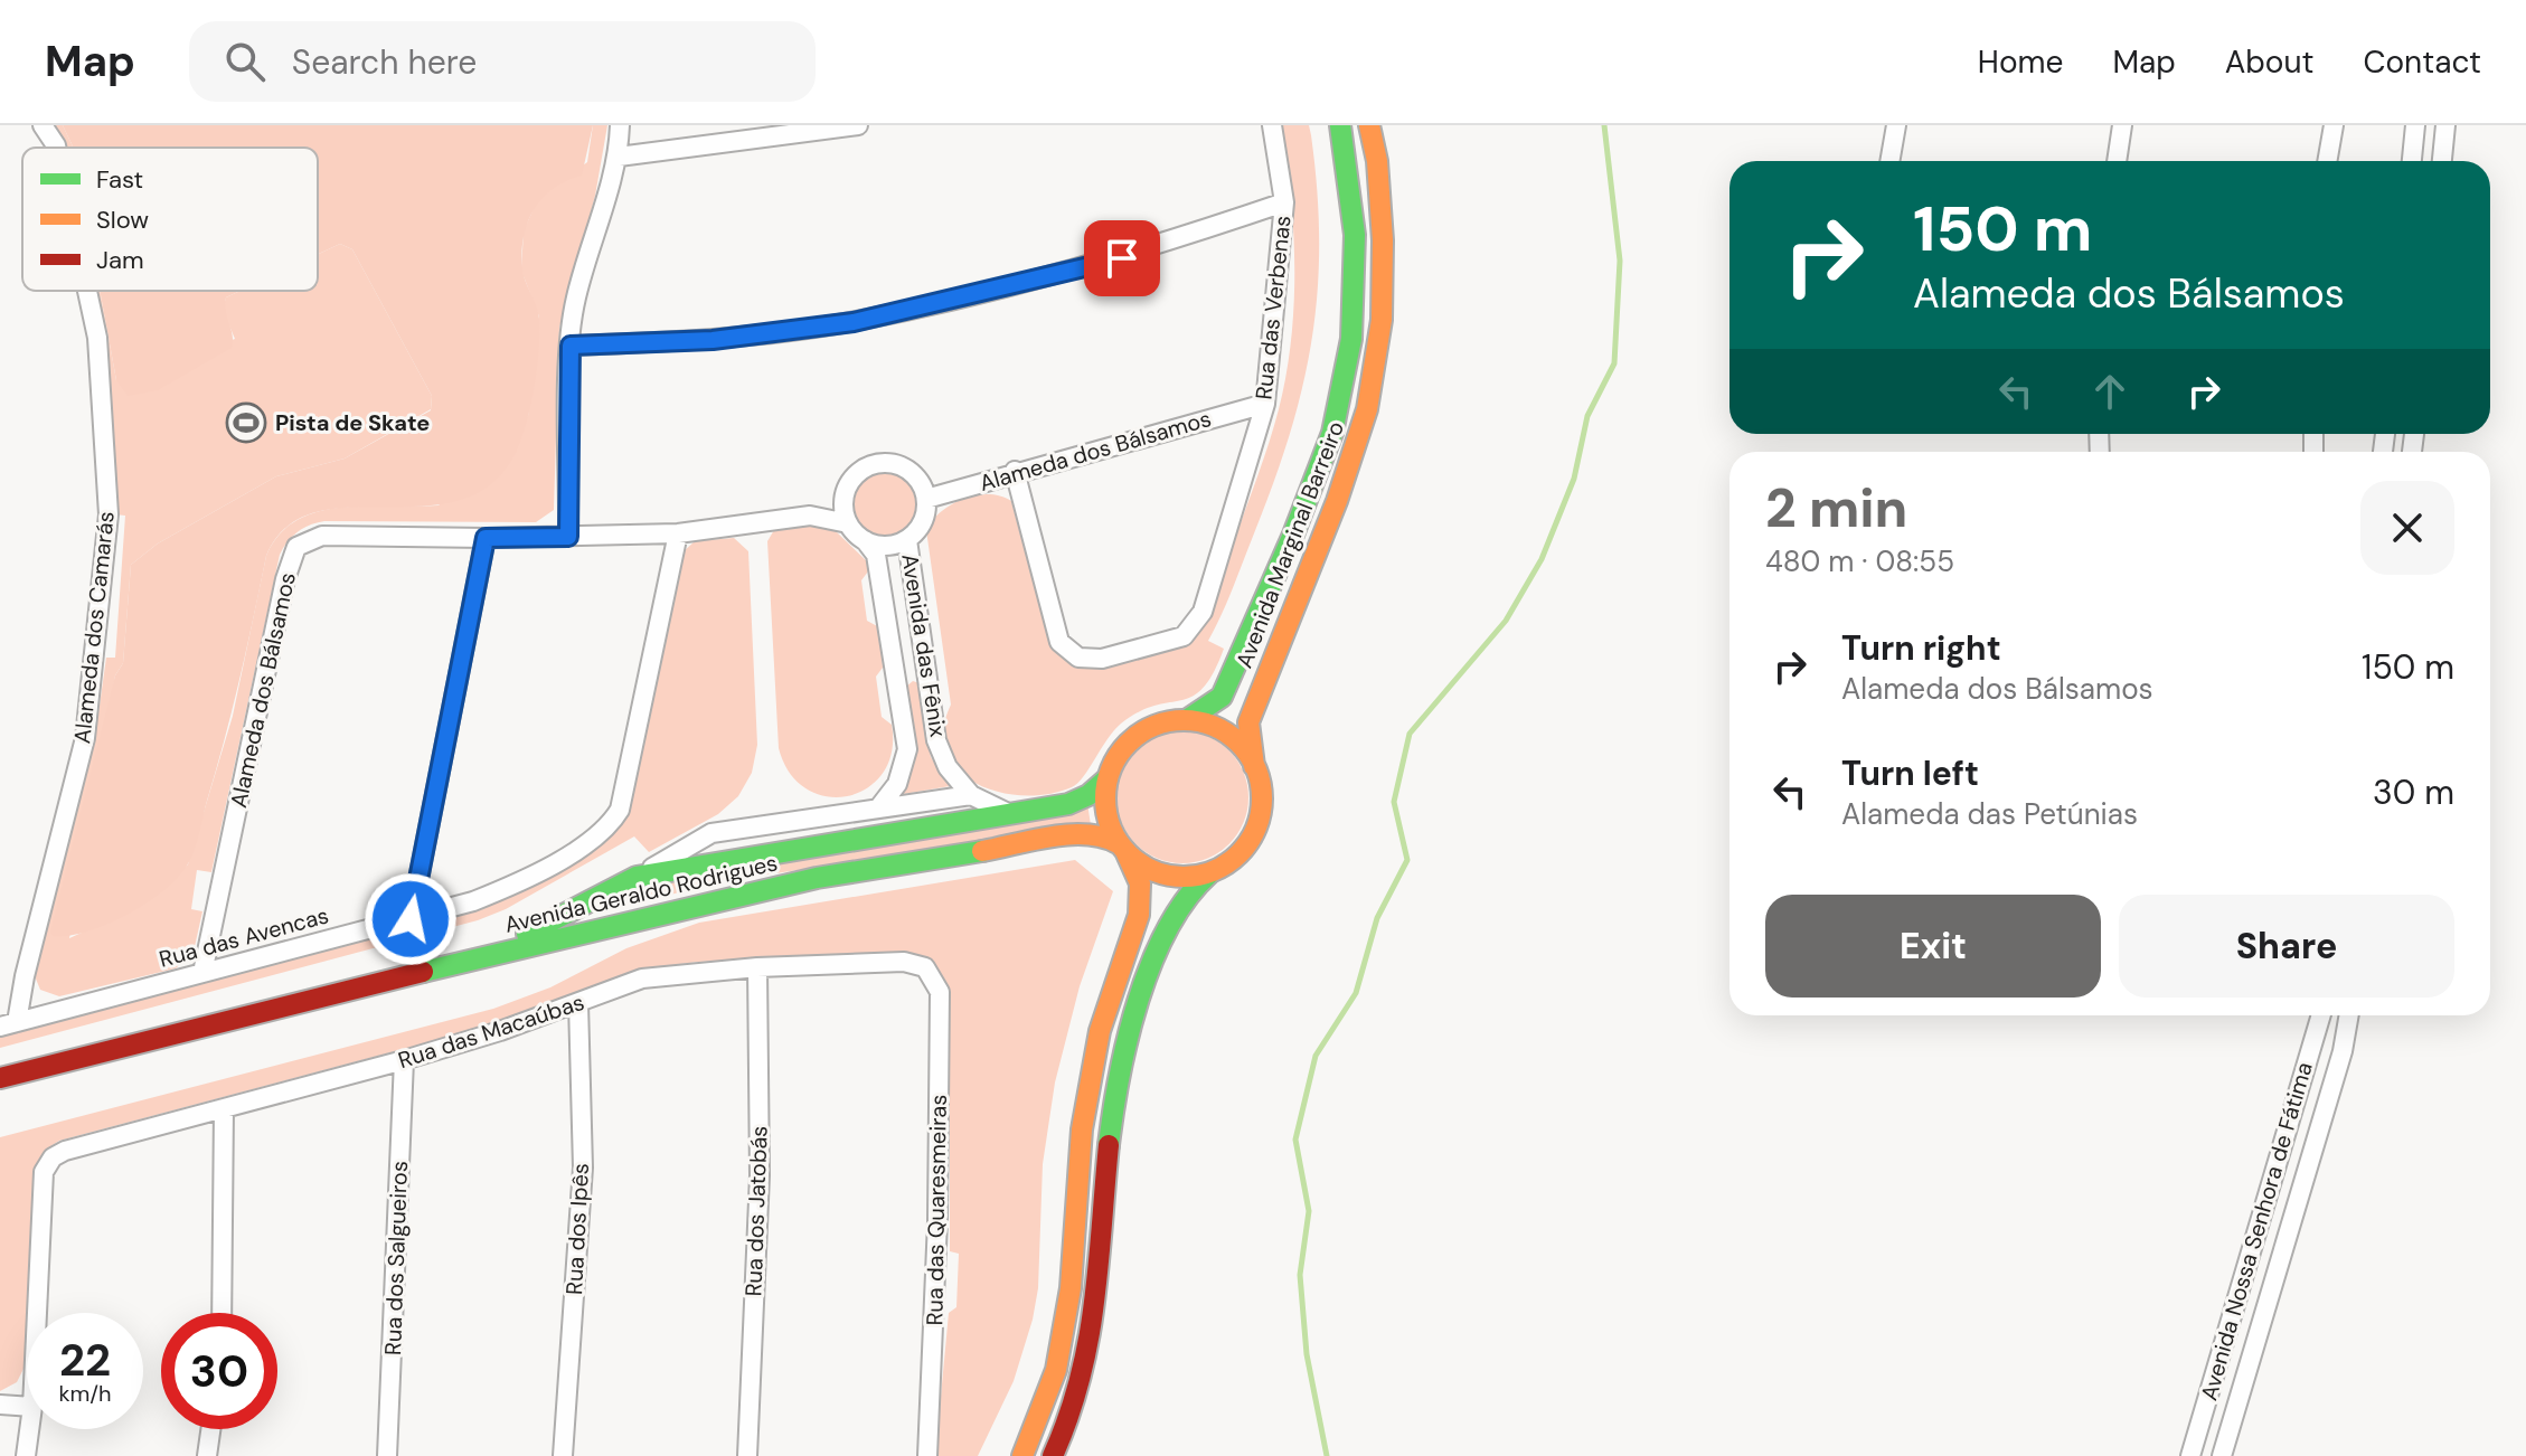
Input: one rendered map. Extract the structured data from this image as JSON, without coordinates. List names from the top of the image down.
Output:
{
  "streets": {
    "street": [
      "Rua das Verbenas",
      "Alameda dos Bálsamos",
      "Avenida Marginal Barreiro",
      "Alameda dos Camarás",
      "Avenida das Fênix",
      "Avenida Geraldo Rodrigues",
      "Rua das Avencas",
      "Rua das Macaúbas",
      "Rua das Quaresmeiras",
      "Rua dos Jatobás",
      "Rua dos Ipês",
      "Avenida Nossa Senhora de Fátima",
      "Rua dos Salgueiros"
    ]
  },
  "crossings": [
    ["Rua das Verbenas", "Alameda dos Bálsamos"],
    ["Alameda dos Bálsamos", "Avenida das Fênix"],
    ["Alameda dos Bálsamos", "Rua das Avencas"],
    ["Avenida Marginal Barreiro", "Avenida Geraldo Rodrigues"],
    ["Alameda dos Camarás", "Rua das Avencas"],
    ["Avenida das Fênix", "Avenida Geraldo Rodrigues"],
    ["Rua das Macaúbas", "Rua das Quaresmeiras"],
    ["Rua das Macaúbas", "Rua dos Jatobás"],
    ["Rua das Macaúbas", "Rua dos Ipês"],
    ["Rua das Macaúbas", "Rua dos Salgueiros"]
  ],
  "places": {
    "sports": ["Pista de Skate"]
  },
  "legend": ["Fast", "Slow", "Jam"],
  "page": {
    "header": "Map",
    "search": "Search here",
    "nav": [
      "Home",
      "Map",
      "About",
      "Contact"
    ],
    "turn": ["150 m", "Alameda dos Bálsamos"],
    "heading": ["2 min", "480 m · 08:55"],
    "list": [
      {
        "name": "Turn right",
        "note": "Alameda dos Bálsamos",
        "value": "150 m"
      },
      {
        "name": "Turn left",
        "note": "Alameda das Petúnias",
        "value": "30 m"
      }
    ],
    "buttons": ["Exit", "Share"],
    "speed": "22 km/h",
    "limit": "30"
  }
}
